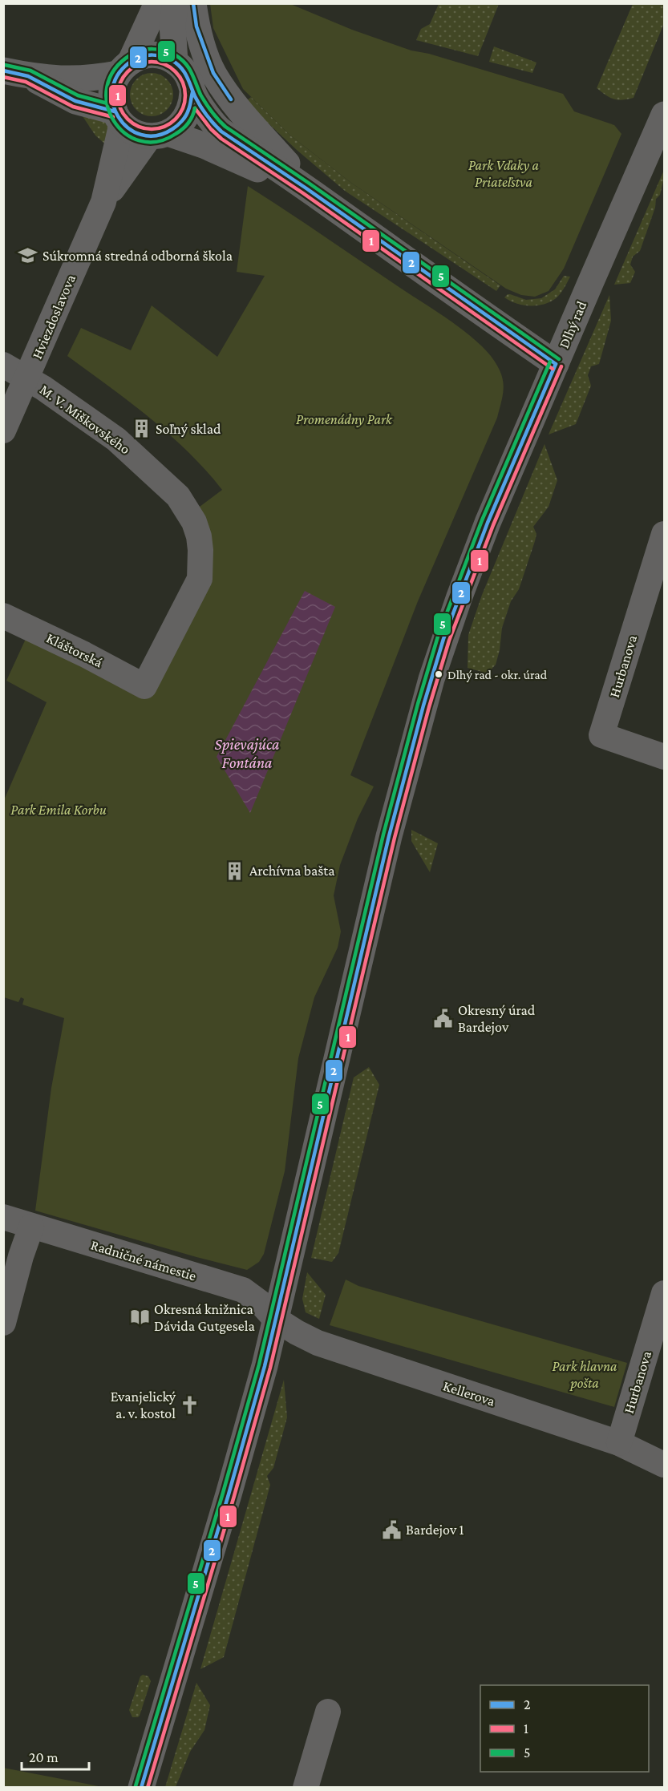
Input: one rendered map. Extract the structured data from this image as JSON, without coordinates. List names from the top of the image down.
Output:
{
  "streets": {
    "street": [
      "Hviezdoslavova",
      "Dlhý rad",
      "M. V. Miškovského",
      "Kláštorská",
      "Hurbanova",
      "Radničné námestie",
      "Kellerova"
    ]
  },
  "crossings": [
    ["Hviezdoslavova", "M. V. Miškovského"],
    ["Dlhý rad", "Radničné námestie"],
    ["Dlhý rad", "Kellerova"],
    ["M. V. Miškovského", "Kláštorská"],
    ["Hurbanova", "Kellerova"],
    ["Radničné námestie", "Kellerova"]
  ],
  "water": ["Spievajúca Fontána"],
  "parks": [
    "Park Vďaky a Priateľstva",
    "Promenádny Park",
    "Park Emila Korbu",
    "Park hlavna pošta"
  ],
  "places": {
    "school or university": ["Súkromná stredná odborná škola"],
    "building": ["Soľný sklad", "Archívna bašta"],
    "other": ["Dlhý rad - okr. úrad"],
    "public building": ["Okresný úrad Bardejov", "Bardejov 1"],
    "library": ["Okresná knižnica Dávida Gutgesela"],
    "church": ["Evanjelický a. v. kostol"]
  },
  "lines": ["transit line 2", "transit line 5", "transit line 1"],
  "legend": ["2", "1", "5"],
  "scale_bar": "20 m"
}
